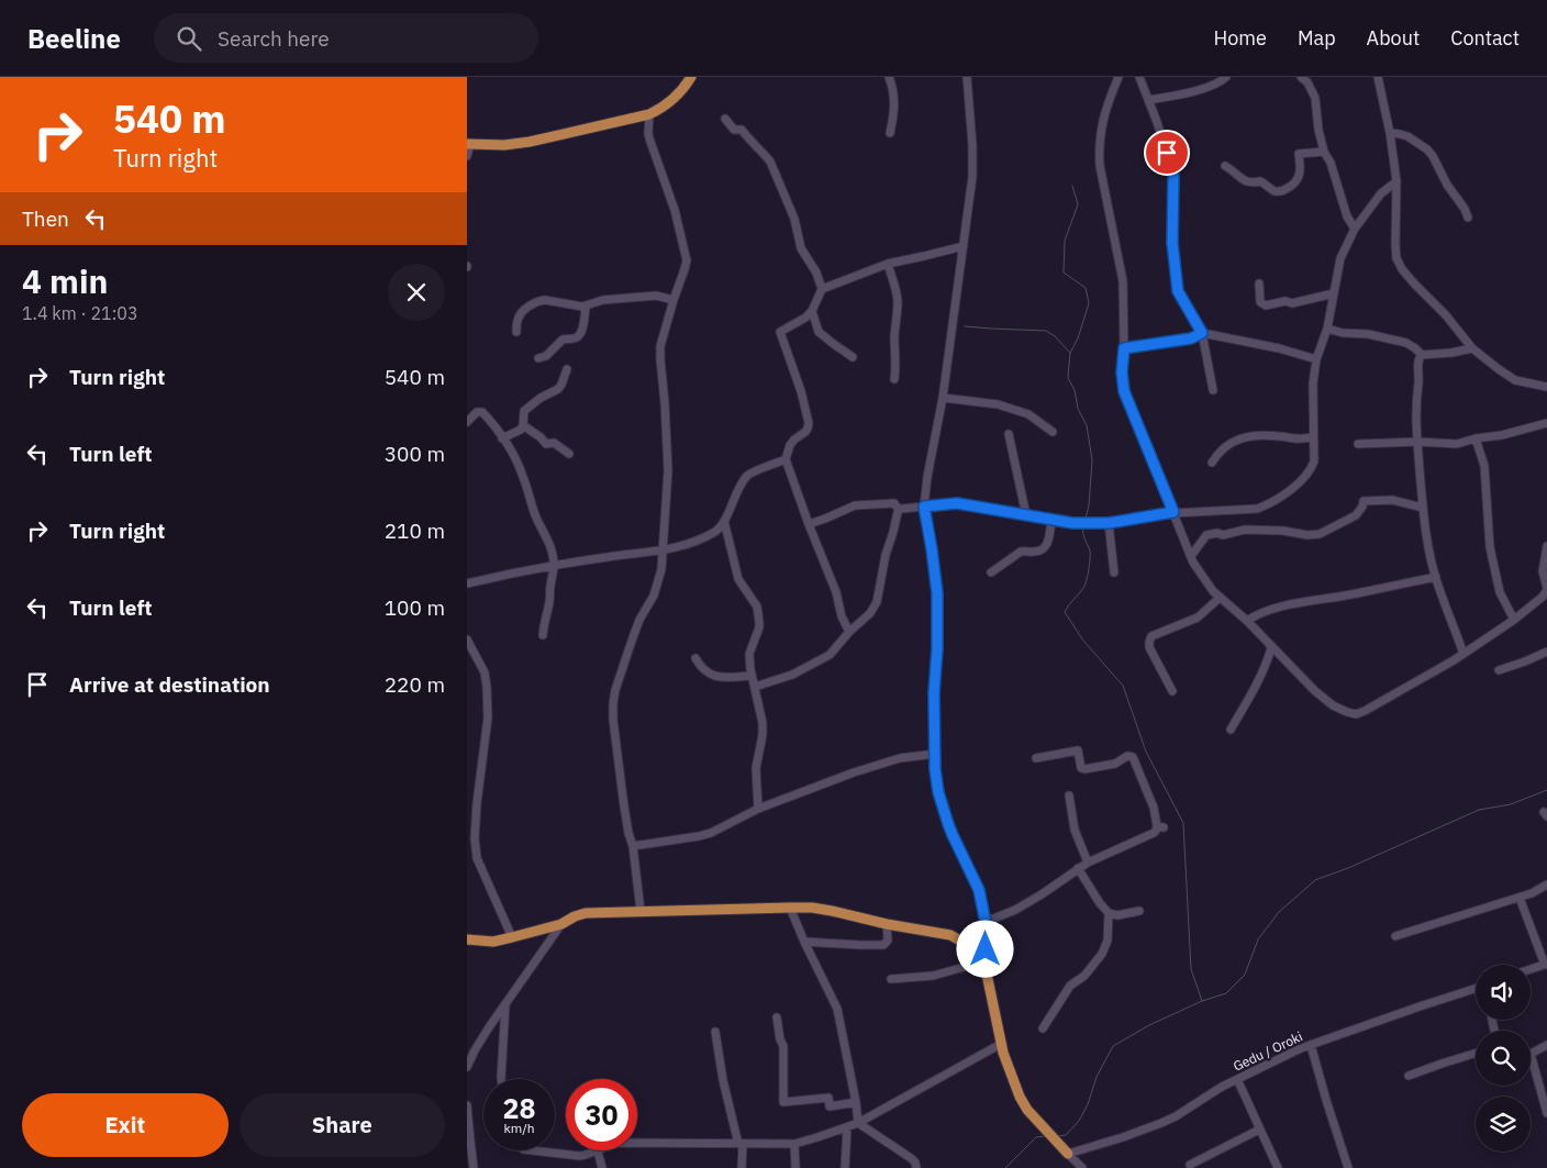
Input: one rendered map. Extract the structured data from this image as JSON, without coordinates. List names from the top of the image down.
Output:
{
  "streets": {
    "street": ["Gedu / Oroki"]
  },
  "page": {
    "header": "Beeline",
    "search": "Search here",
    "nav": [
      "Home",
      "Map",
      "About",
      "Contact"
    ],
    "turn": ["540 m", "Turn right"],
    "then": "Then",
    "heading": ["4 min", "1.4 km · 21:03"],
    "list": [
      {
        "name": "Turn right",
        "value": "540 m"
      },
      {
        "name": "Turn left",
        "value": "300 m"
      },
      {
        "name": "Turn right",
        "value": "210 m"
      },
      {
        "name": "Turn left",
        "value": "100 m"
      },
      {
        "name": "Arrive at destination",
        "value": "220 m"
      }
    ],
    "speed": "28 km/h",
    "limit": "30",
    "buttons": ["Exit", "Share"]
  }
}
